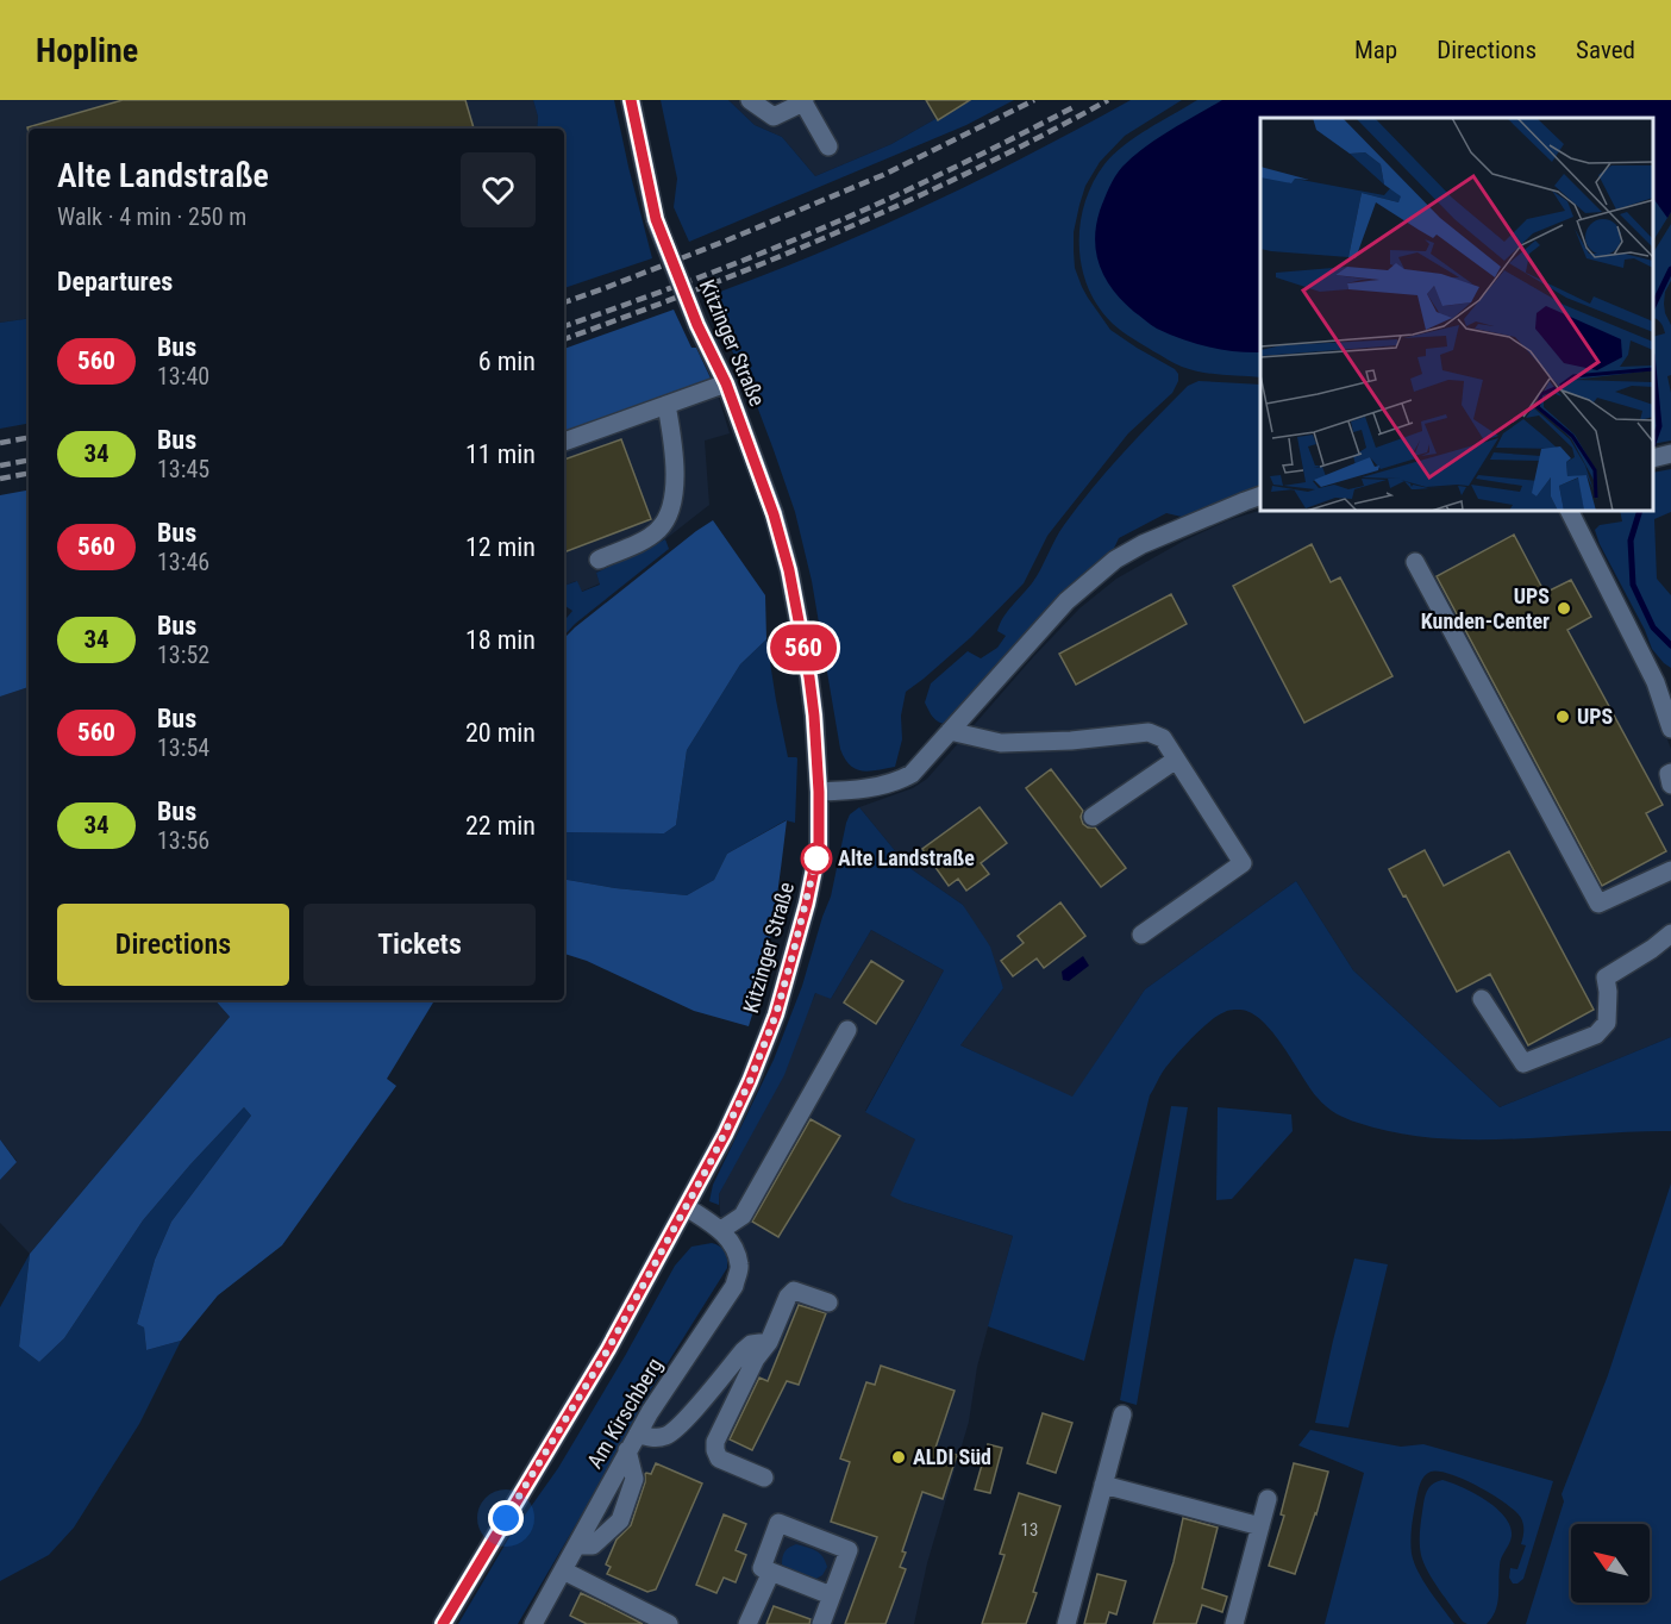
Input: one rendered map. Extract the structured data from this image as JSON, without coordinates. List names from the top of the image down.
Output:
{
  "streets": {
    "street": ["Kitzinger Straße", "Am Kirschberg"]
  },
  "crossings": [
    ["Kitzinger Straße", "Am Kirschberg"]
  ],
  "places": [
    "UPS Kunden-Center",
    "UPS",
    "Alte Landstraße",
    "ALDI Süd"
  ],
  "lines": ["bus line 560"],
  "house_numbers": ["13"],
  "north": "top left",
  "page": {
    "header": "Hopline",
    "nav": ["Map", "Directions", "Saved"],
    "on_map": "560",
    "heading": [
      ["Alte Landstraße", "Walk · 4 min · 250 m"],
      "Departures"
    ],
    "list": [
      {
        "mark": "560",
        "name": "Bus",
        "note": "13:40",
        "value": "6 min"
      },
      {
        "mark": "34",
        "name": "Bus",
        "note": "13:45",
        "value": "11 min"
      },
      {
        "mark": "560",
        "name": "Bus",
        "note": "13:46",
        "value": "12 min"
      },
      {
        "mark": "34",
        "name": "Bus",
        "note": "13:52",
        "value": "18 min"
      },
      {
        "mark": "560",
        "name": "Bus",
        "note": "13:54",
        "value": "20 min"
      },
      {
        "mark": "34",
        "name": "Bus",
        "note": "13:56",
        "value": "22 min"
      }
    ],
    "buttons": ["Directions", "Tickets"]
  }
}
